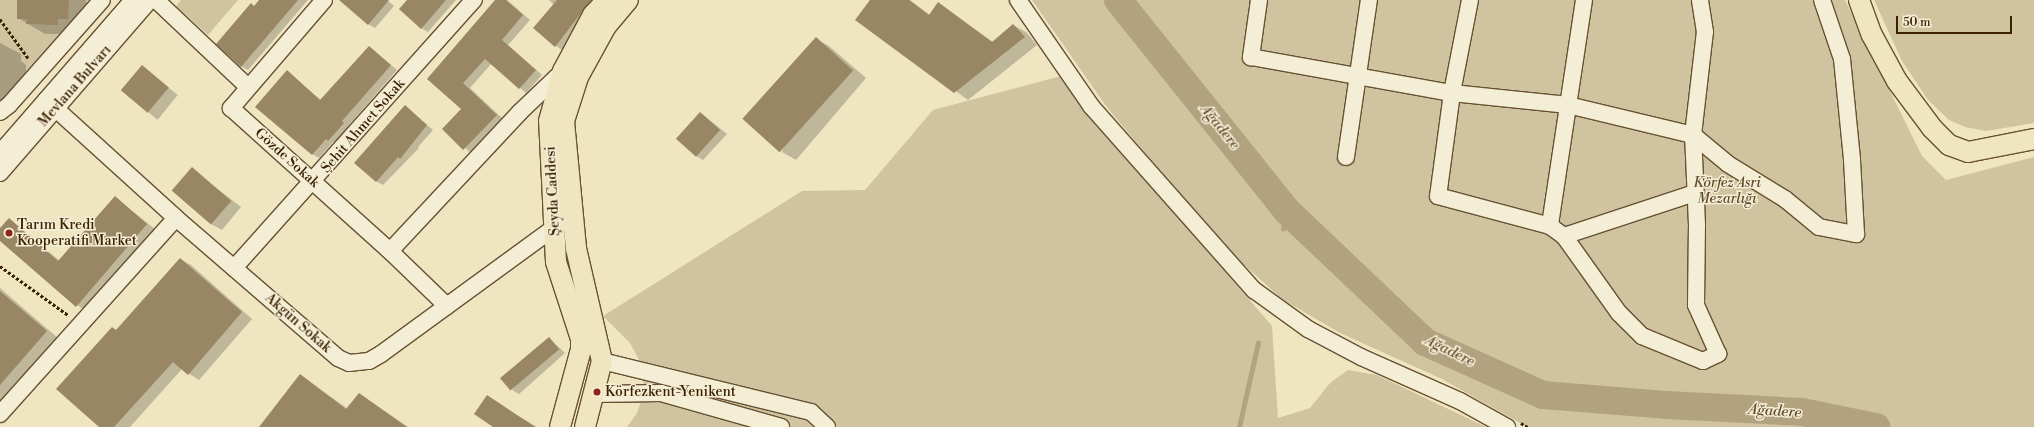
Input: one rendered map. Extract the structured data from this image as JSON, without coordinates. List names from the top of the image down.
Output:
{
  "streets": {
    "main road": ["Şeyda Caddesi"],
    "street": [
      "Mevlana Bulvarı",
      "Şehit Ahmet Sokak",
      "Gözde Sokak",
      "Akgün Sokak"
    ]
  },
  "crossings": [
    ["Mevlana Bulvarı", "Akgün Sokak"],
    ["Şehit Ahmet Sokak", "Gözde Sokak"],
    ["Şehit Ahmet Sokak", "Akgün Sokak"],
    ["Gözde Sokak", "Akgün Sokak"],
    ["Şeyda Caddesi", "Akgün Sokak"]
  ],
  "water": ["Ağadere"],
  "parks": ["Körfez Asri Mezarlığı"],
  "places": ["Tarım Kredi Kooperatifi Market", "Körfezkent-Yenikent"],
  "scale_bar": "50 m"
}
